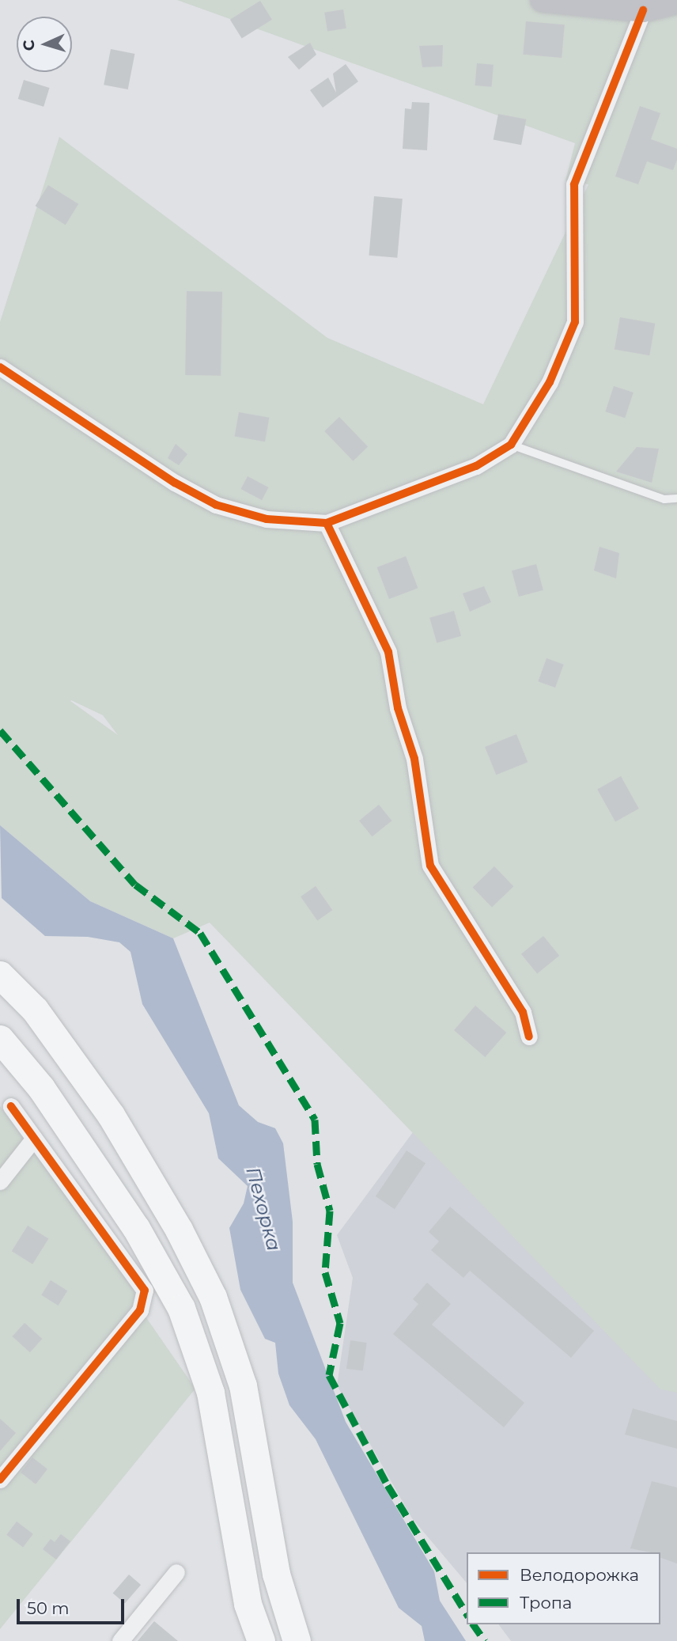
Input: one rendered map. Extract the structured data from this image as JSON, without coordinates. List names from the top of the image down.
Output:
{
  "water": ["Пехорка"],
  "legend": ["Велодорожка", "Тропа"],
  "scale_bar": "50 m",
  "north": "left"
}
